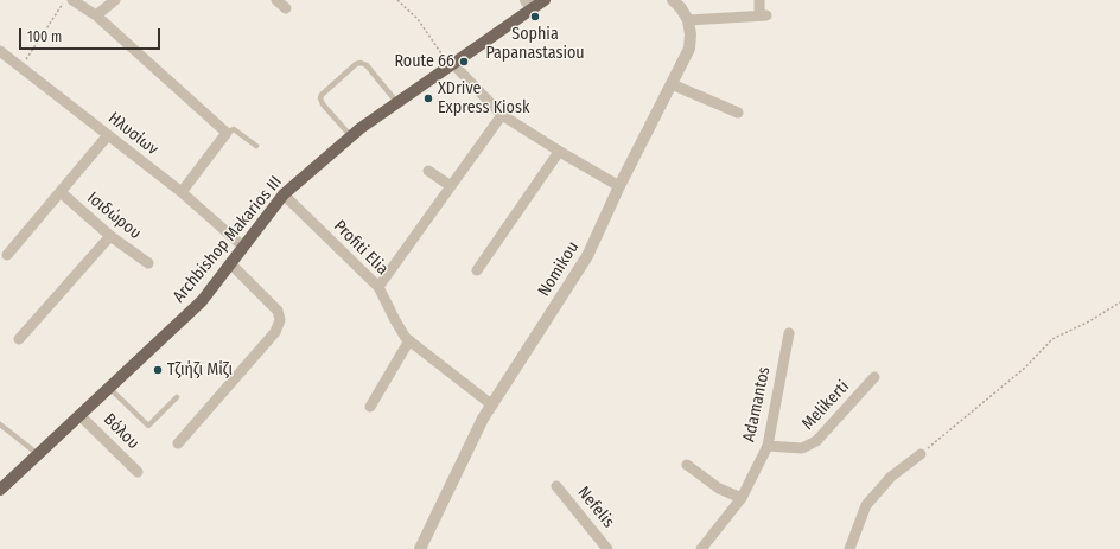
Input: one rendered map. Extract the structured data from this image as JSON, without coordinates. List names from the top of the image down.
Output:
{
  "streets": {
    "main road": ["Archbishop Makarios III"],
    "street": [
      "Ηλυσίων",
      "Ισιδώρου",
      "Profiti Elia",
      "Nomikou",
      "Adamantos",
      "Melikerti",
      "Βόλου",
      "Nefelis"
    ]
  },
  "crossings": [
    ["Ηλυσίων", "Archbishop Makarios III"],
    ["Archbishop Makarios III", "Profiti Elia"],
    ["Archbishop Makarios III", "Βόλου"],
    ["Profiti Elia", "Nomikou"],
    ["Adamantos", "Melikerti"]
  ],
  "places": [
    "Sophia Papanastasiou",
    "Route 66",
    "XDrive Express Kiosk",
    "Τζιήζι Μίζι"
  ],
  "scale_bar": "100 m"
}
